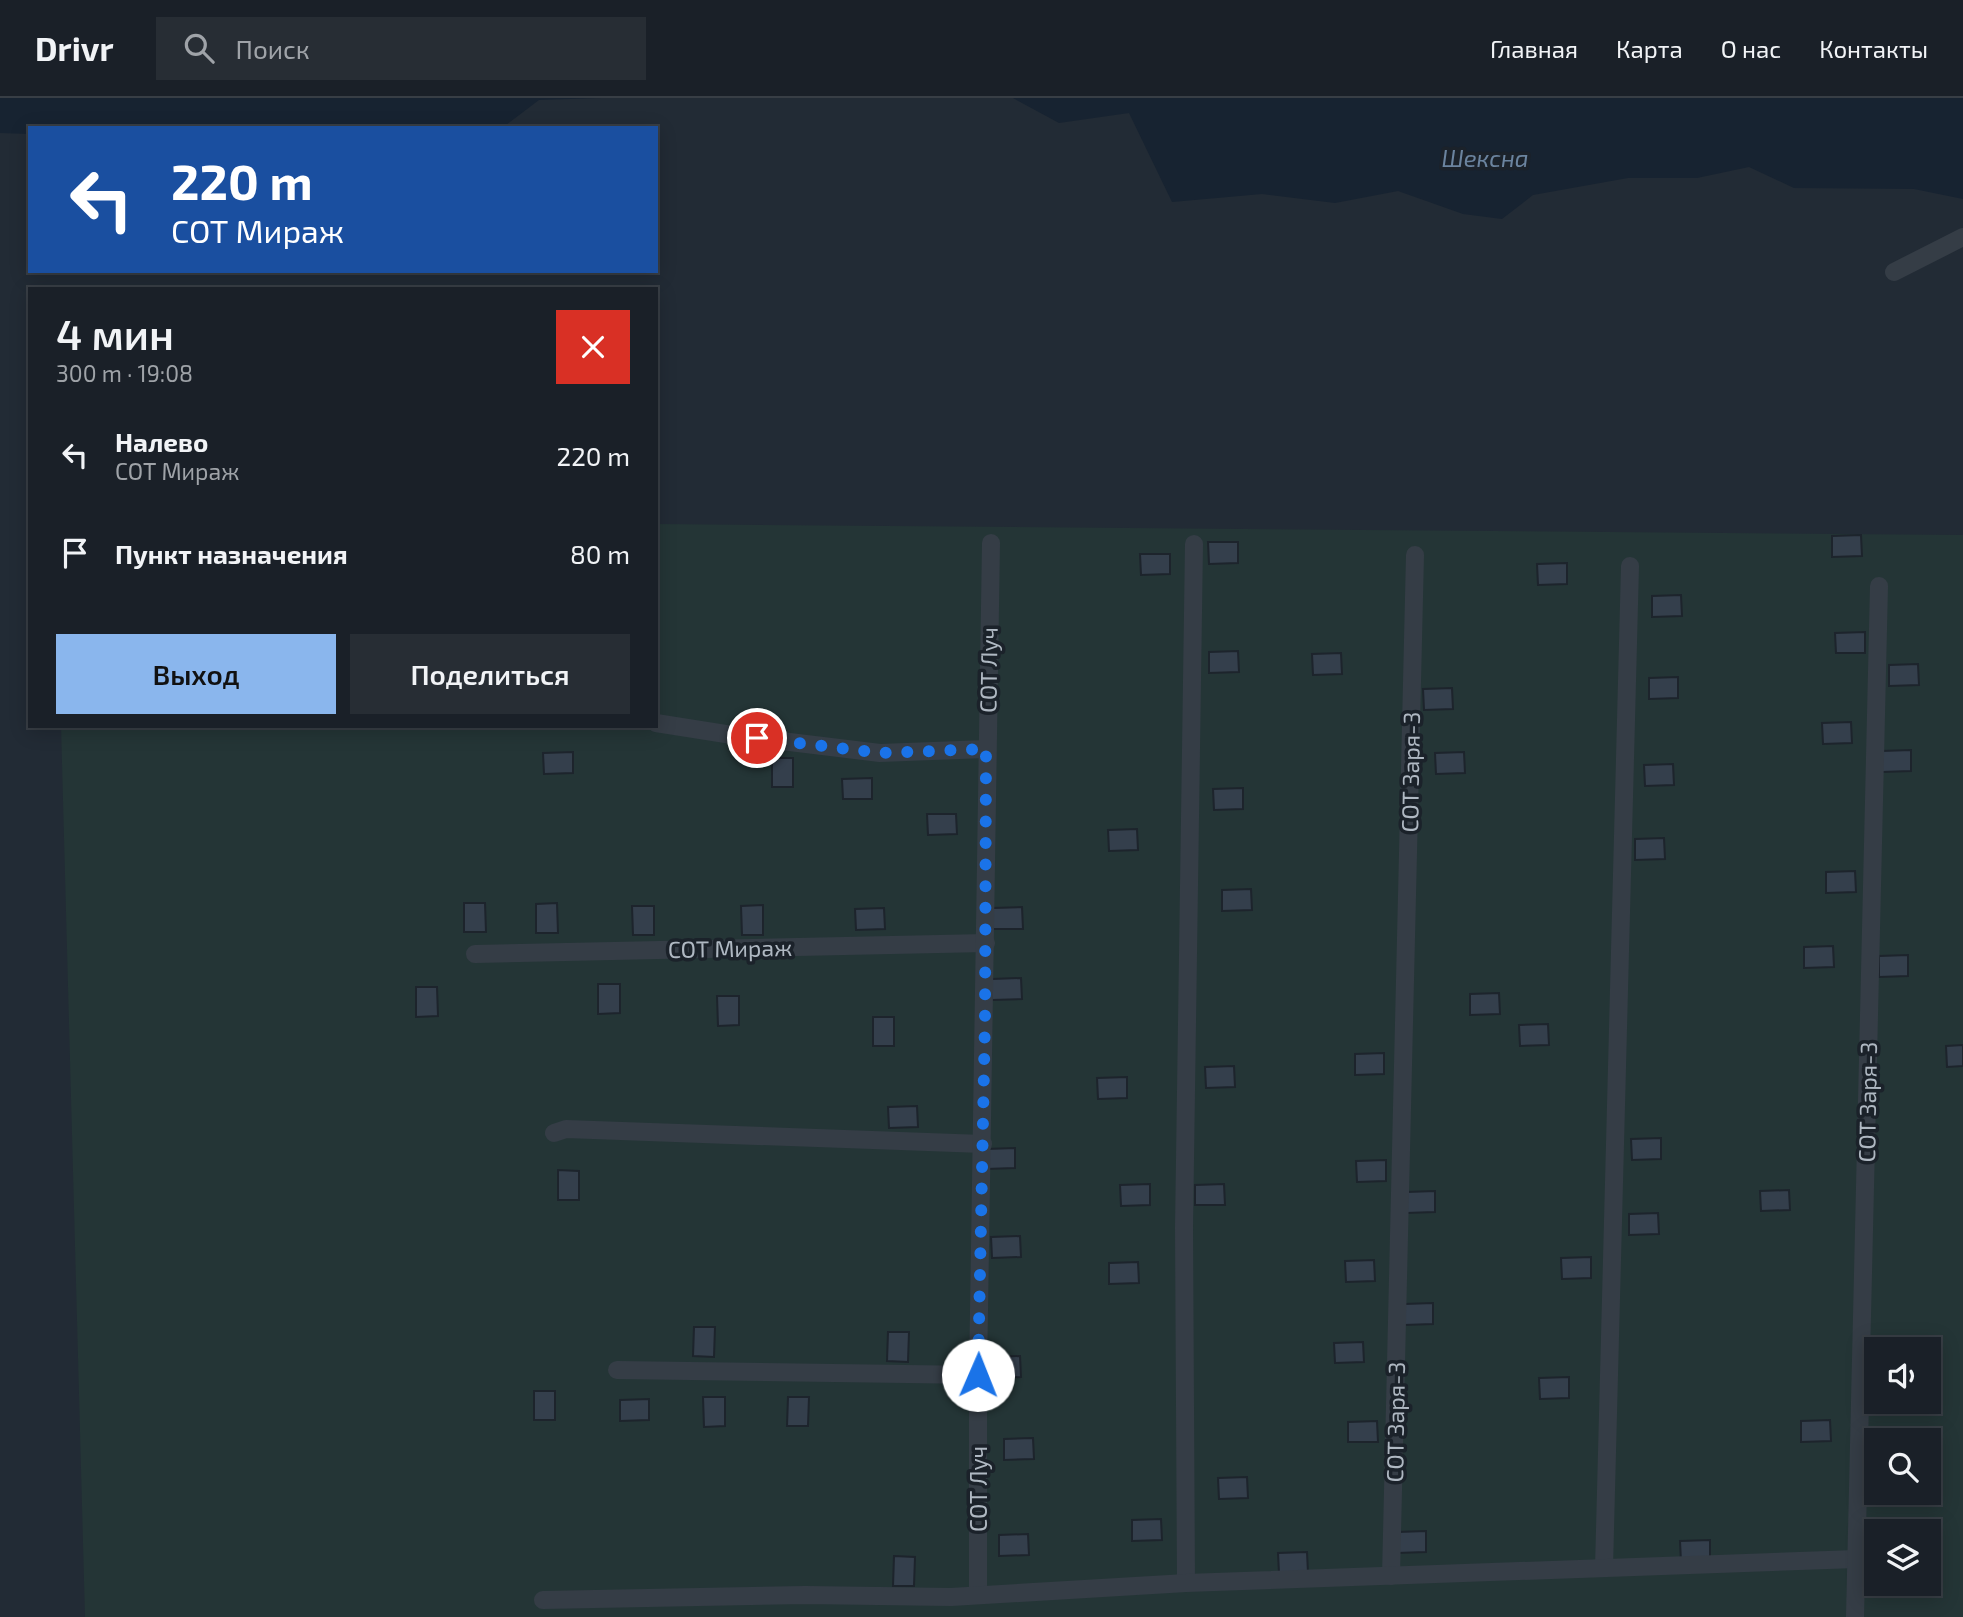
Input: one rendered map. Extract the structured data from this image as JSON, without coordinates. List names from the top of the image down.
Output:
{
  "streets": {
    "street": ["СОТ Луч", "СОТ Заря-3", "СОТ Мираж"]
  },
  "crossings": [
    ["СОТ Луч", "СОТ Мираж"]
  ],
  "water": ["Шексна"],
  "page": {
    "header": "Drivr",
    "search": "Поиск",
    "nav": [
      "Главная",
      "Карта",
      "О нас",
      "Контакты"
    ],
    "turn": ["220 m", "СОТ Мираж"],
    "heading": ["4 мин", "300 m · 19:08"],
    "list": [
      {
        "name": "Налево",
        "note": "СОТ Мираж",
        "value": "220 m"
      },
      {
        "name": "Пункт назначения",
        "value": "80 m"
      }
    ],
    "buttons": ["Выход", "Поделиться"]
  }
}
